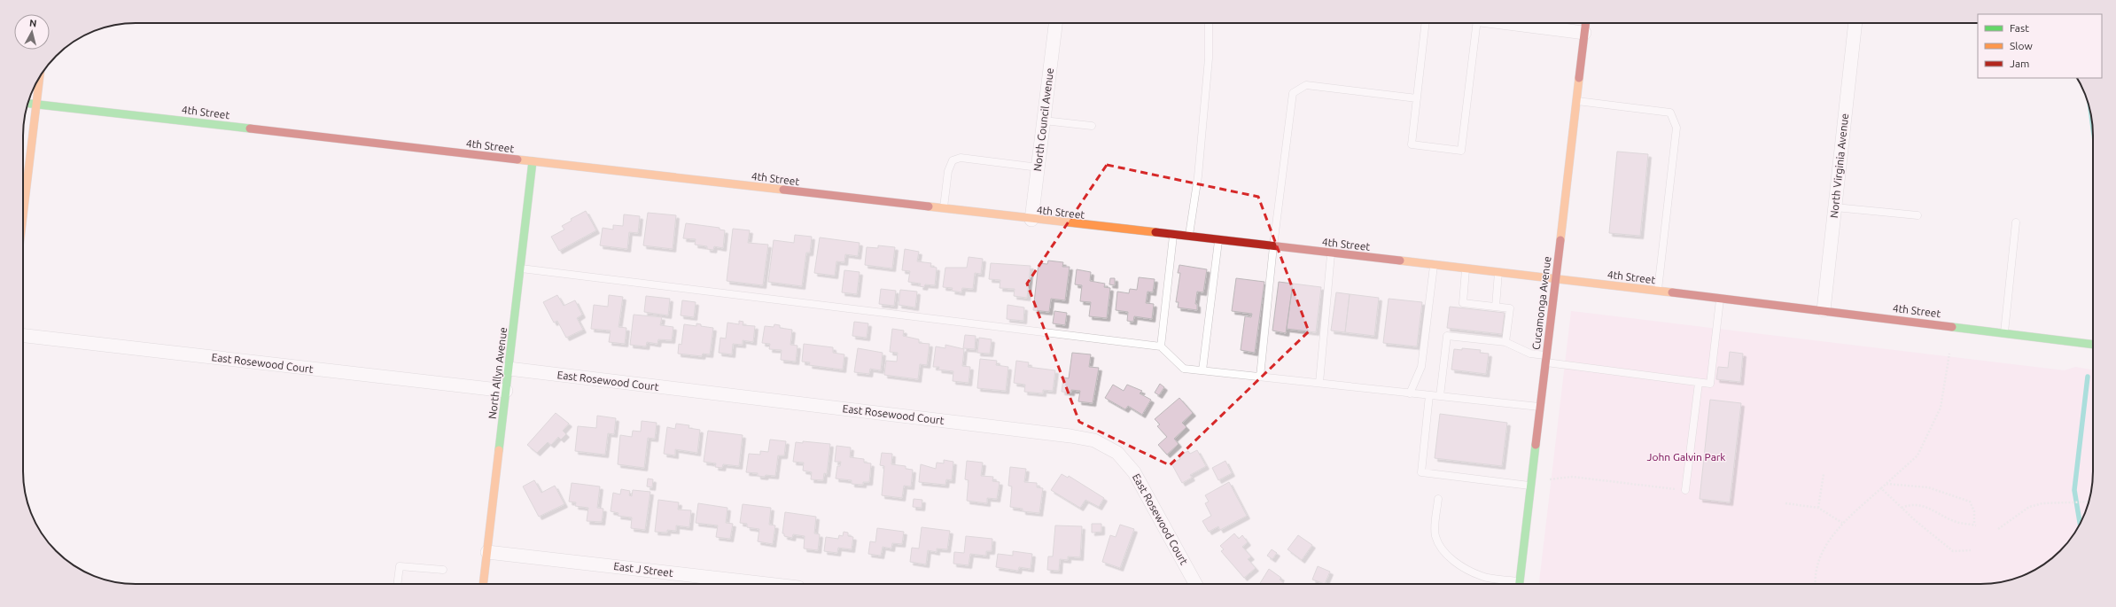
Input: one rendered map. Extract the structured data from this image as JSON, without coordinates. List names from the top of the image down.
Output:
{
  "streets": {
    "main road": ["4th Street", "Cucamonga Avenue", "North Allyn Avenue"],
    "street": [
      "North Council Avenue",
      "North Virginia Avenue",
      "East Rosewood Court",
      "East J Street"
    ]
  },
  "crossings": [
    ["4th Street", "North Council Avenue"],
    ["4th Street", "North Virginia Avenue"],
    ["4th Street", "Cucamonga Avenue"],
    ["4th Street", "North Allyn Avenue"],
    ["East Rosewood Court", "North Allyn Avenue"],
    ["North Allyn Avenue", "East J Street"]
  ],
  "parks": ["John Galvin Park"],
  "legend": ["Fast", "Slow", "Jam"],
  "north": "top"
}
